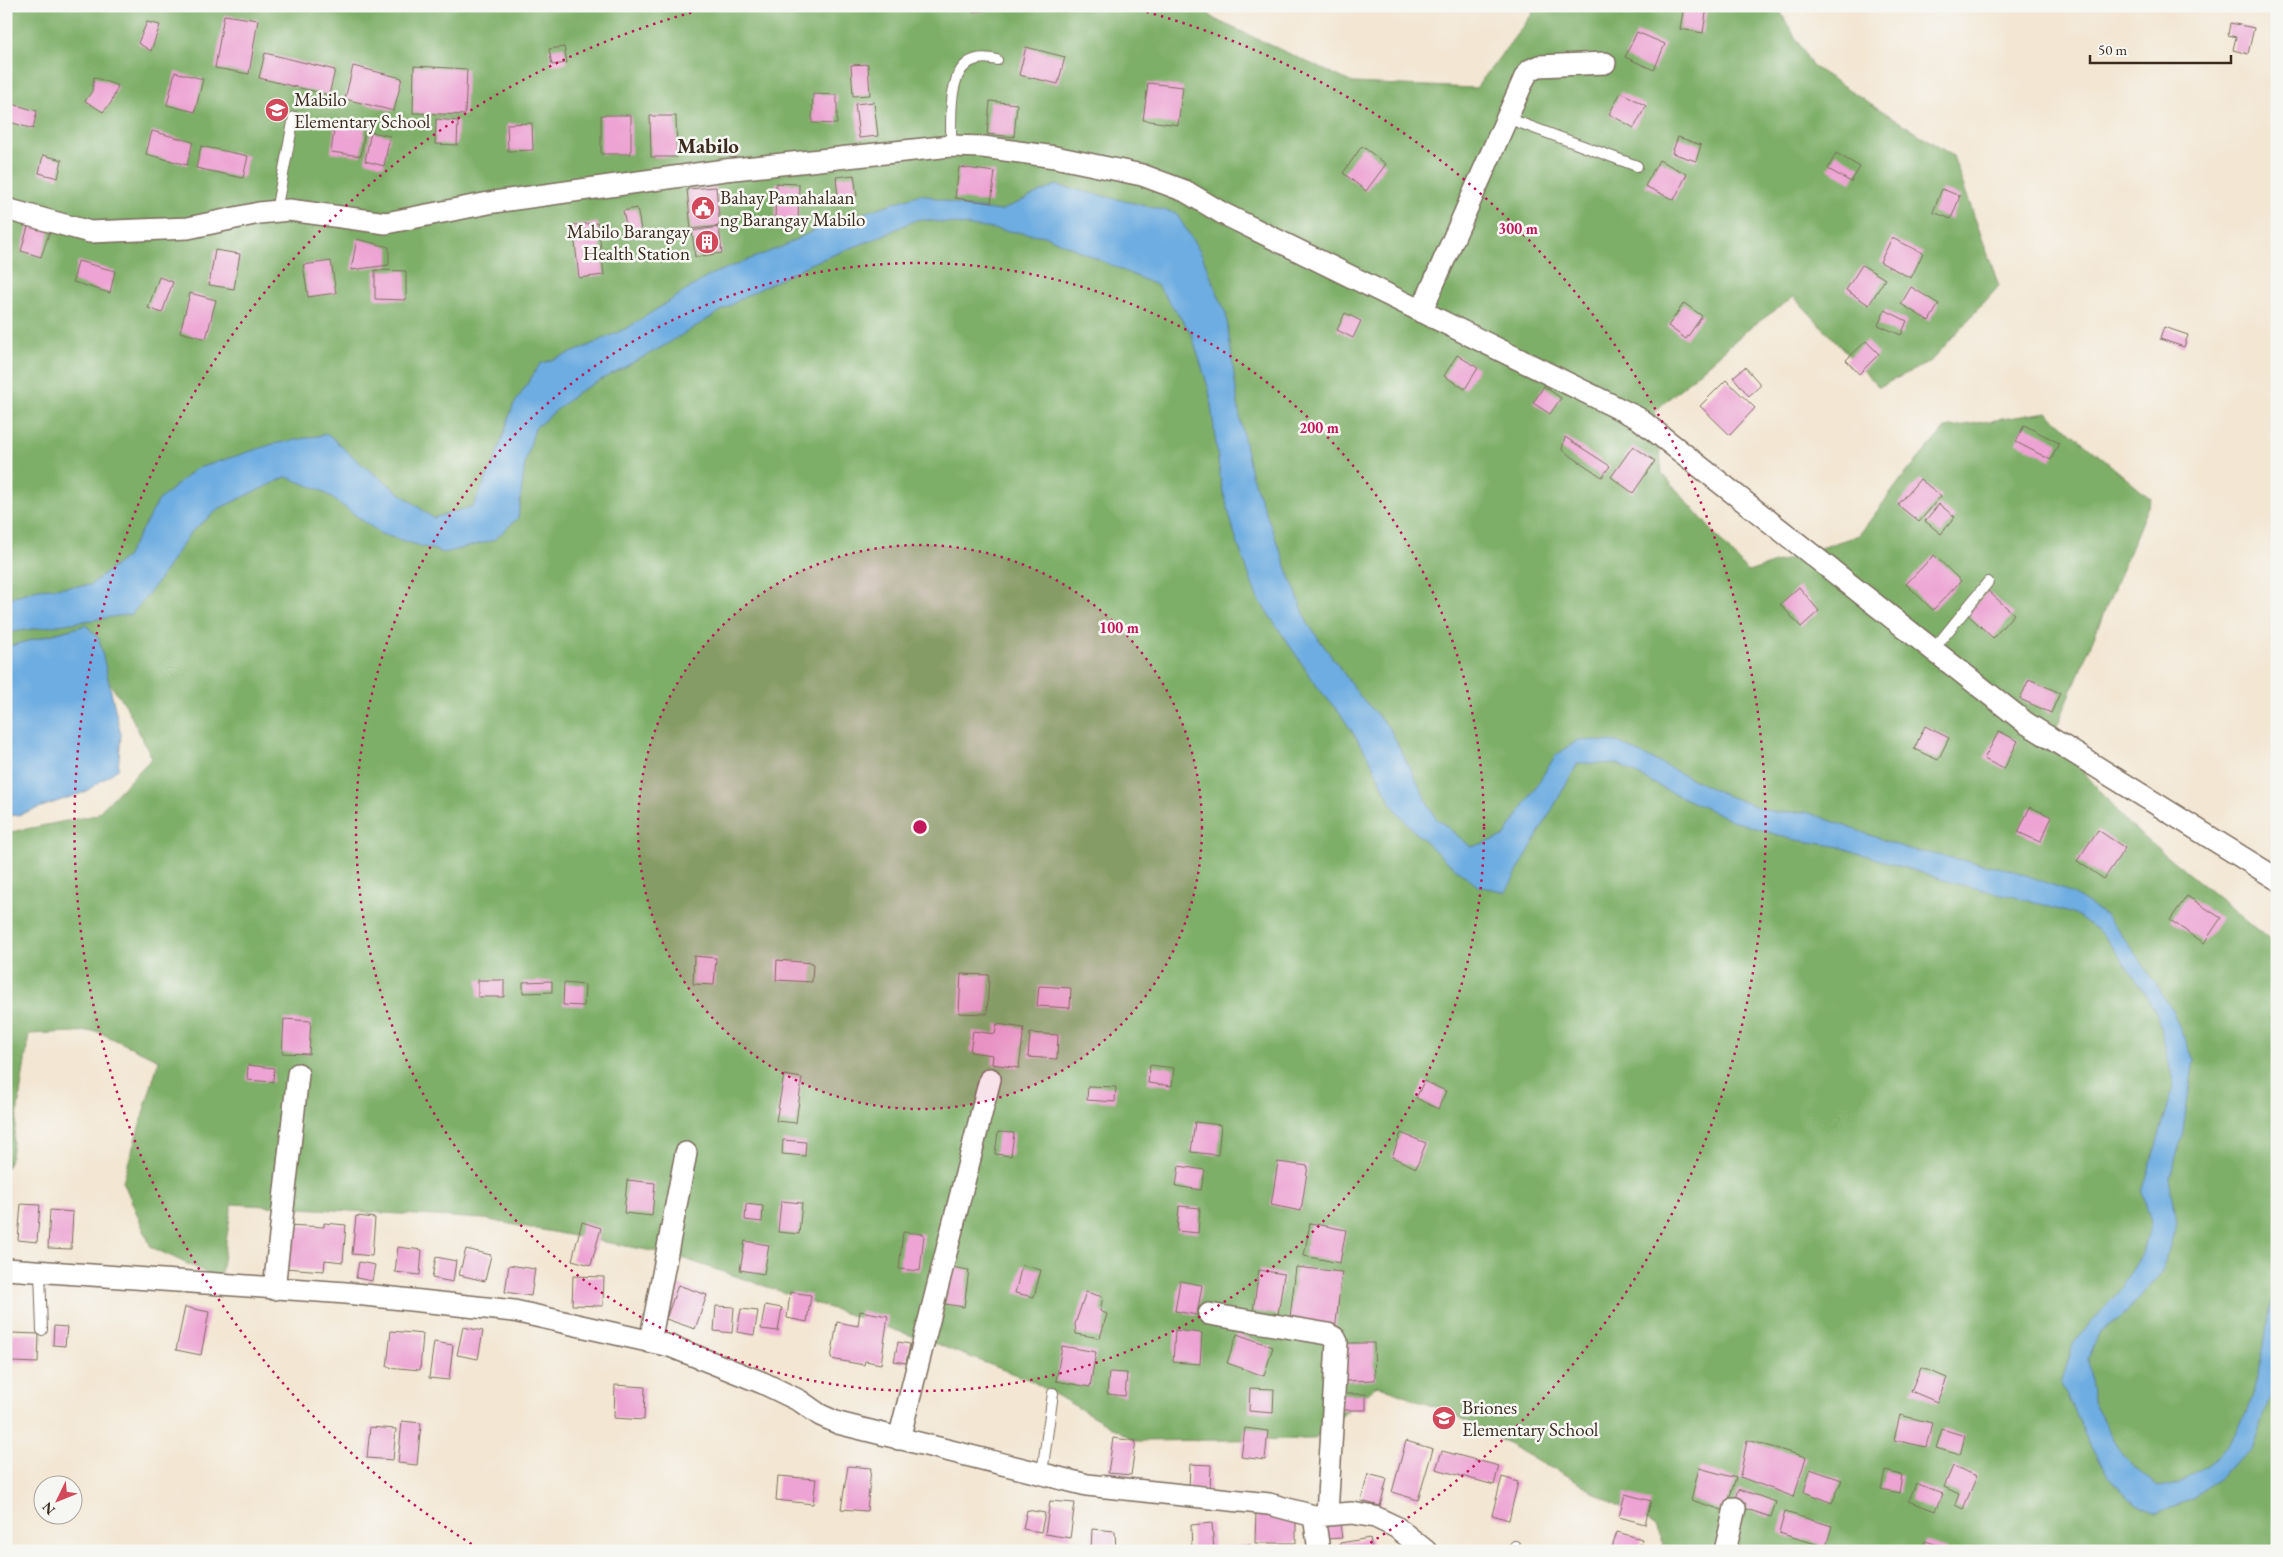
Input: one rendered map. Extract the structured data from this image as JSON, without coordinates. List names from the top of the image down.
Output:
{
  "districts": ["Mabilo"],
  "places": {
    "school or university": ["Mabilo Elementary School", "Briones Elementary School"],
    "public building": ["Bahay Pamahalaan ng Barangay Mabilo"],
    "building": ["Mabilo Barangay Health Station"]
  },
  "scale_bar": "50 m",
  "north": "bottom left",
  "rings": ["300 m", "200 m", "100 m"]
}
